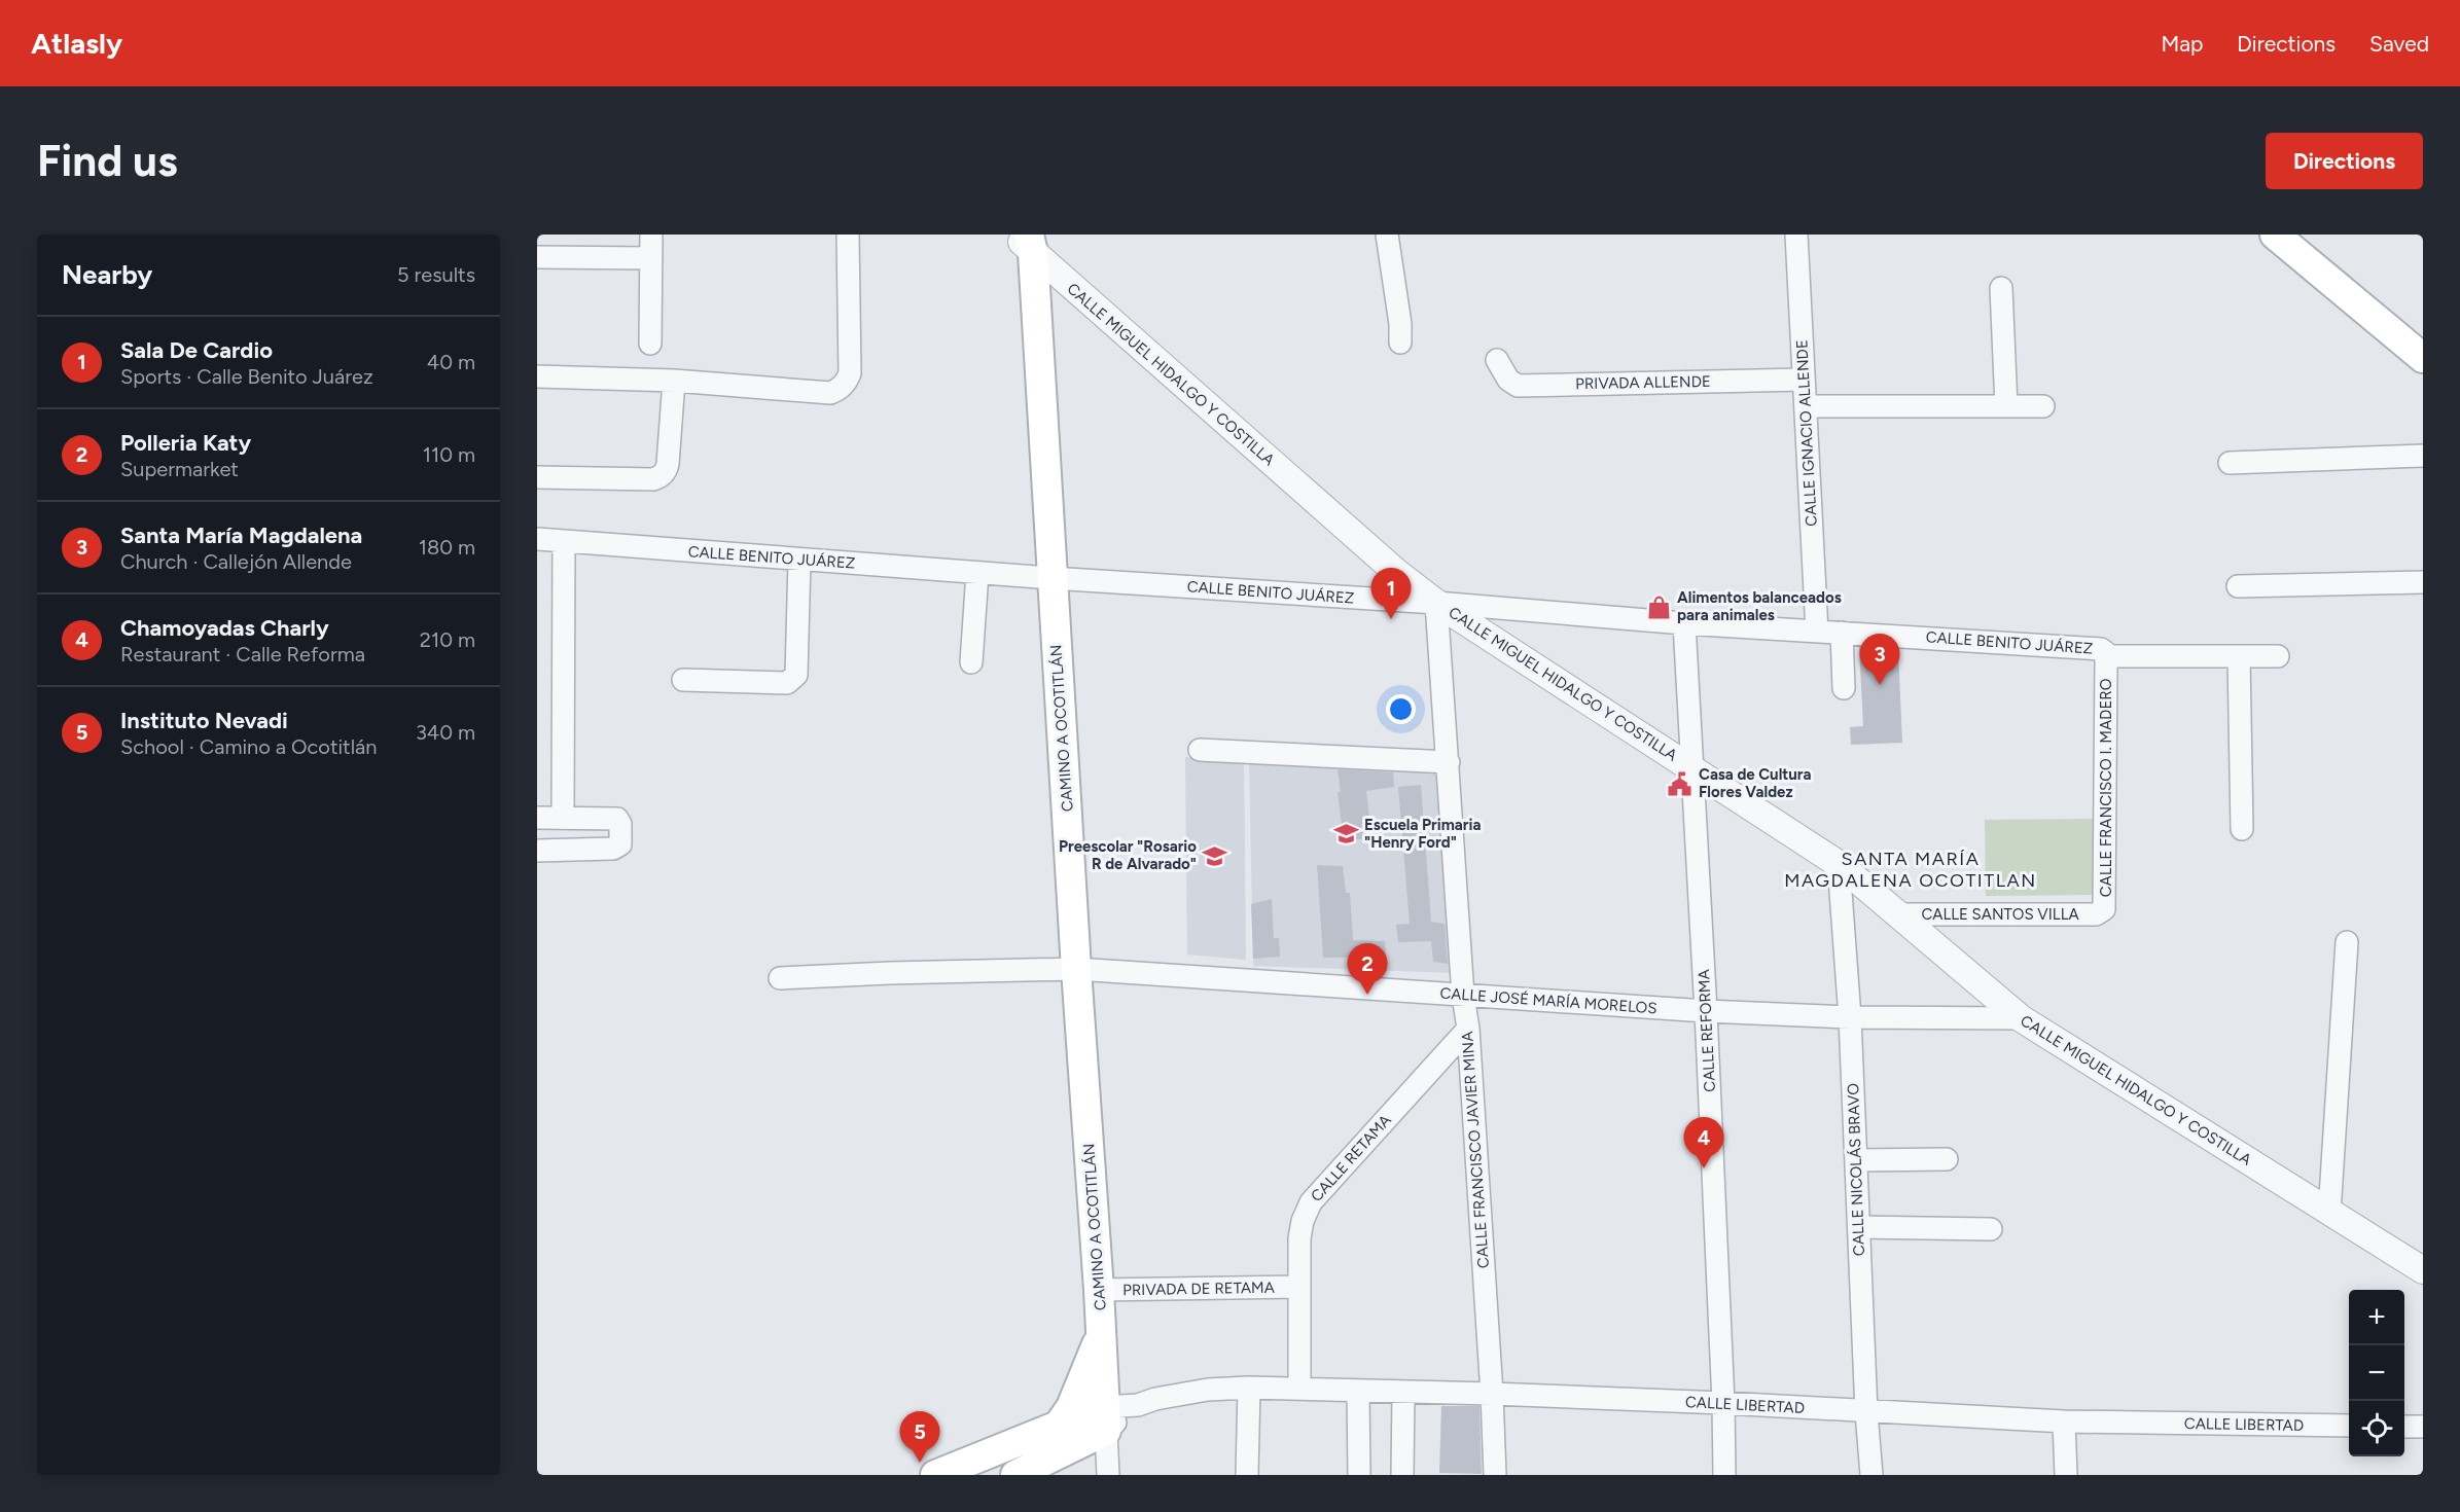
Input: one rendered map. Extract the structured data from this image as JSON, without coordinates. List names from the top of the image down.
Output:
{
  "streets": {
    "main road": ["CAMINO A OCOTITLÁN"],
    "street": [
      "CALLE MIGUEL HIDALGO Y COSTILLA",
      "PRIVADA ALLENDE",
      "CALLE IGNACIO ALLENDE",
      "CALLE BENITO JUÁREZ",
      "CALLE FRANCISCO I. MADERO",
      "CALLE SANTOS VILLA",
      "CALLE JOSÉ MARÍA MORELOS",
      "CALLE REFORMA",
      "CALLE FRANCISCO JAVIER MINA",
      "CALLE RETAMA",
      "CALLE NICOLÁS BRAVO",
      "PRIVADA DE RETAMA",
      "CALLE LIBERTAD"
    ]
  },
  "crossings": [
    ["CALLE MIGUEL HIDALGO Y COSTILLA", "CALLE BENITO JUÁREZ"],
    ["CALLE MIGUEL HIDALGO Y COSTILLA", "CAMINO A OCOTITLÁN"],
    ["CALLE MIGUEL HIDALGO Y COSTILLA", "CALLE SANTOS VILLA"],
    ["CALLE MIGUEL HIDALGO Y COSTILLA", "CALLE JOSÉ MARÍA MORELOS"],
    ["CALLE MIGUEL HIDALGO Y COSTILLA", "CALLE REFORMA"],
    ["CALLE MIGUEL HIDALGO Y COSTILLA", "CALLE FRANCISCO JAVIER MINA"],
    ["CALLE MIGUEL HIDALGO Y COSTILLA", "CALLE NICOLÁS BRAVO"],
    ["PRIVADA ALLENDE", "CALLE IGNACIO ALLENDE"],
    ["CALLE IGNACIO ALLENDE", "CALLE BENITO JUÁREZ"],
    ["CALLE BENITO JUÁREZ", "CAMINO A OCOTITLÁN"],
    ["CALLE BENITO JUÁREZ", "CALLE FRANCISCO I. MADERO"],
    ["CALLE BENITO JUÁREZ", "CALLE REFORMA"],
    ["CALLE BENITO JUÁREZ", "CALLE FRANCISCO JAVIER MINA"],
    ["CAMINO A OCOTITLÁN", "CALLE JOSÉ MARÍA MORELOS"],
    ["CAMINO A OCOTITLÁN", "PRIVADA DE RETAMA"],
    ["CAMINO A OCOTITLÁN", "CALLE LIBERTAD"],
    ["CALLE FRANCISCO I. MADERO", "CALLE SANTOS VILLA"],
    ["CALLE JOSÉ MARÍA MORELOS", "CALLE REFORMA"],
    ["CALLE JOSÉ MARÍA MORELOS", "CALLE FRANCISCO JAVIER MINA"],
    ["CALLE JOSÉ MARÍA MORELOS", "CALLE NICOLÁS BRAVO"],
    ["CALLE REFORMA", "CALLE LIBERTAD"],
    ["CALLE FRANCISCO JAVIER MINA", "CALLE RETAMA"],
    ["CALLE FRANCISCO JAVIER MINA", "CALLE LIBERTAD"],
    ["CALLE RETAMA", "PRIVADA DE RETAMA"],
    ["CALLE RETAMA", "CALLE LIBERTAD"],
    ["CALLE NICOLÁS BRAVO", "CALLE LIBERTAD"]
  ],
  "districts": ["SANTA MARÍA MAGDALENA OCOTITLAN"],
  "places": {
    "shop": ["Alimentos balanceados para animales"],
    "public building": ["Casa de Cultura Flores Valdez"],
    "school or university": ["Escuela Primaria \"Henry Ford\"", "Preescolar \"Rosario R de Alvarado\""]
  },
  "page": {
    "header": "Atlasly",
    "nav": ["Map", "Directions", "Saved"],
    "buttons": "Directions",
    "title": "Find us",
    "heading": ["Nearby", "5 results"],
    "list": [
      {
        "mark": "1",
        "name": "Sala De Cardio",
        "note": "Sports · Calle Benito Juárez",
        "value": "40 m"
      },
      {
        "mark": "2",
        "name": "Polleria Katy",
        "note": "Supermarket",
        "value": "110 m"
      },
      {
        "mark": "3",
        "name": "Santa María Magdalena",
        "note": "Church · Callejón Allende",
        "value": "180 m"
      },
      {
        "mark": "4",
        "name": "Chamoyadas Charly",
        "note": "Restaurant · Calle Reforma",
        "value": "210 m"
      },
      {
        "mark": "5",
        "name": "Instituto Nevadi",
        "note": "School · Camino a Ocotitlán",
        "value": "340 m"
      }
    ],
    "pins": [
      "1",
      "3",
      "2",
      "4",
      "5"
    ],
    "map_buttons": ["+", "−"]
  }
}
